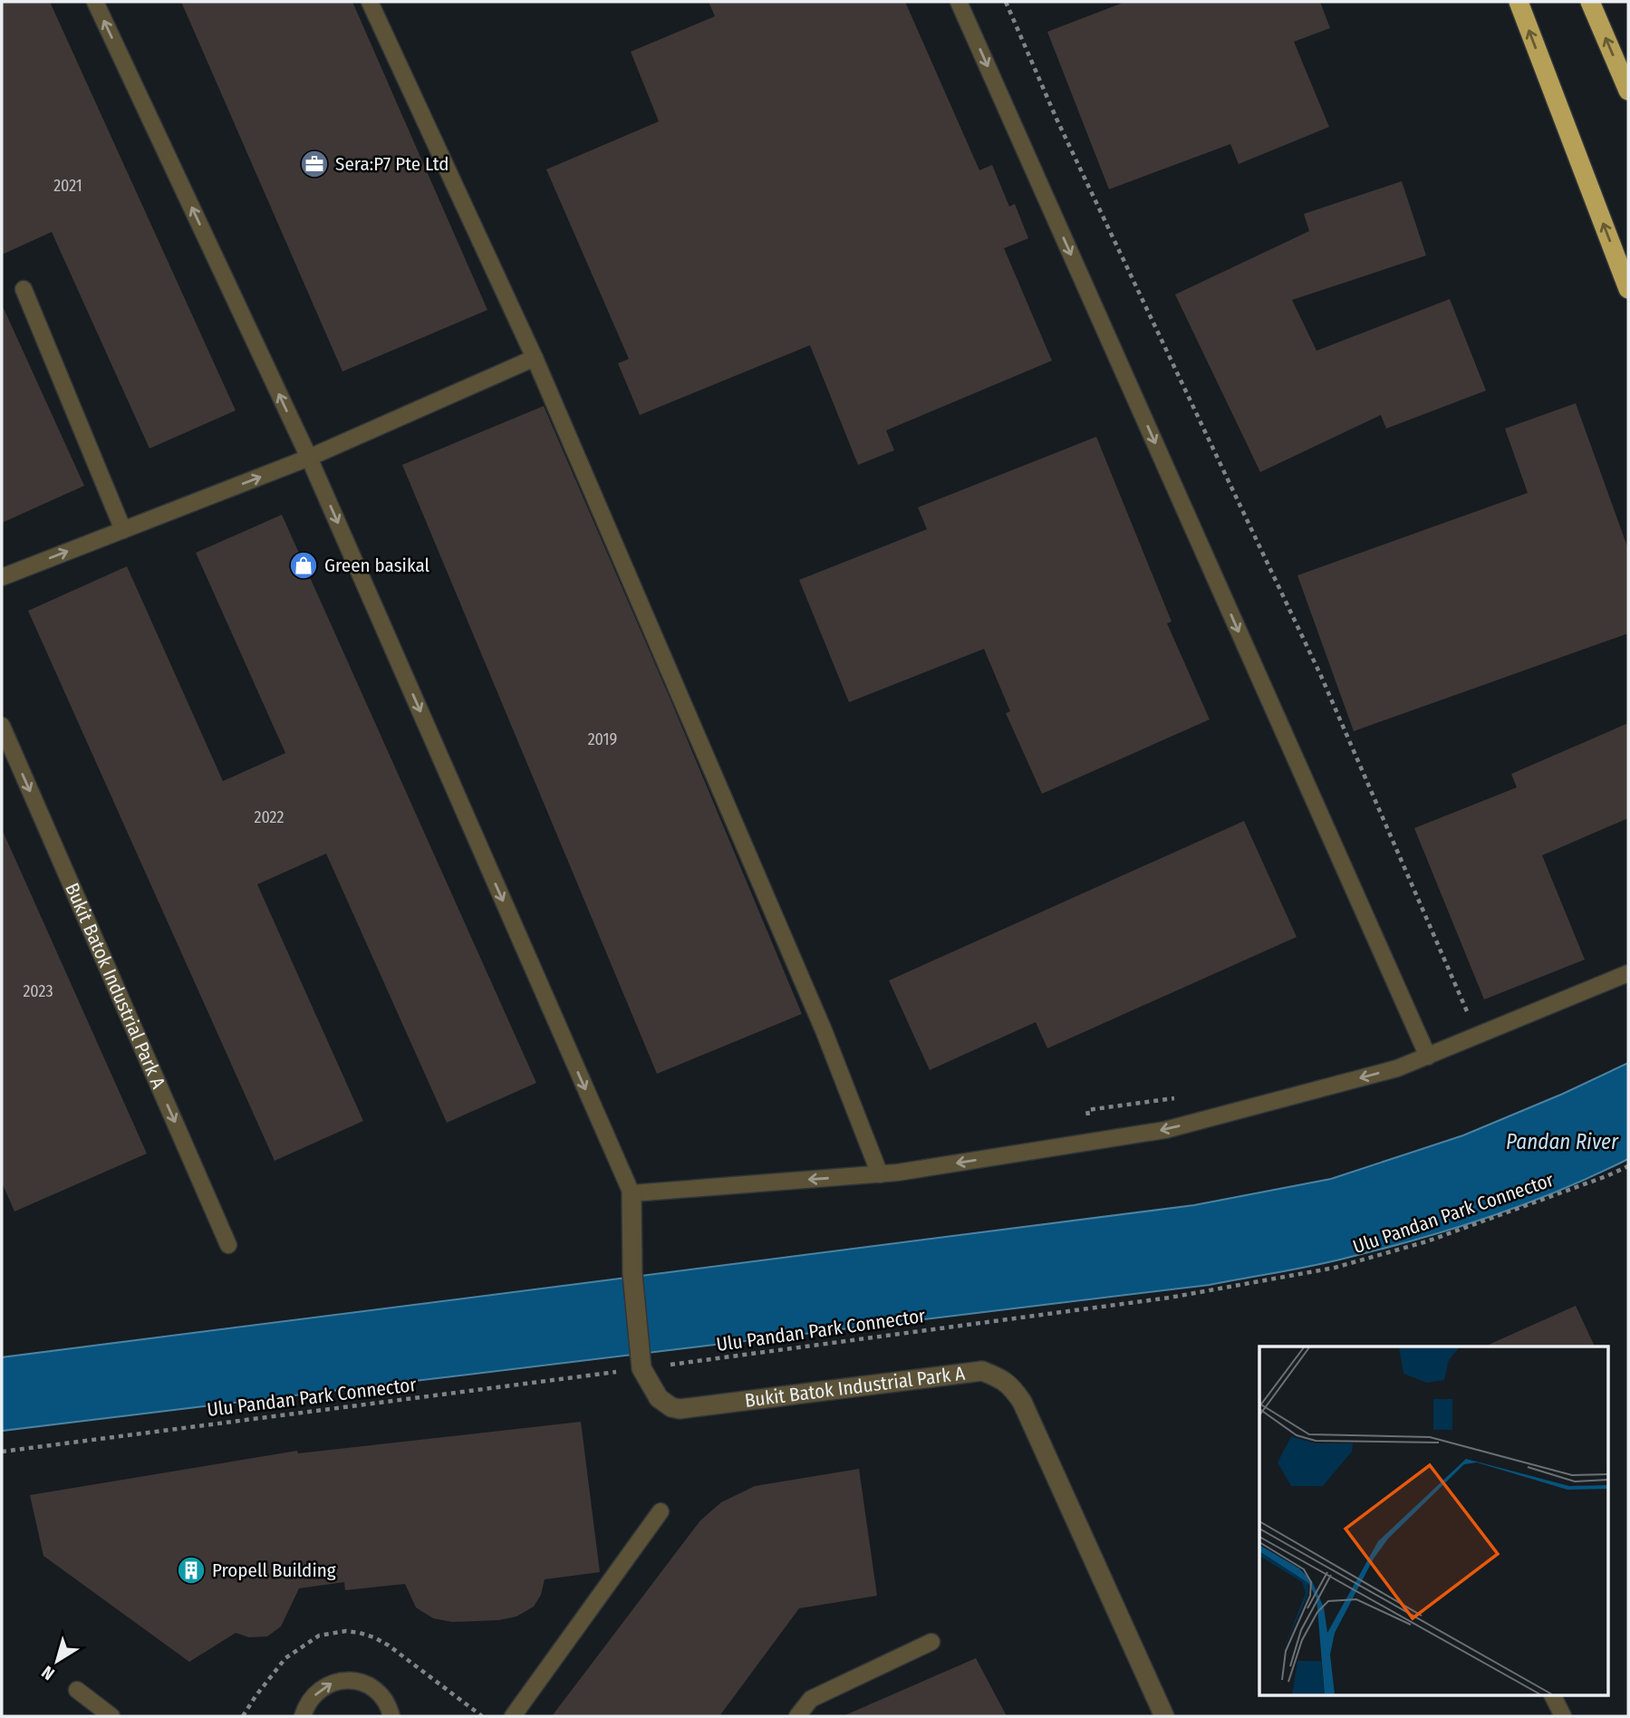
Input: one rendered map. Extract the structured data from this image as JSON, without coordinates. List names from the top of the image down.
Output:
{
  "streets": {
    "street": ["Bukit Batok Industrial Park A"],
    "path": ["Ulu Pandan Park Connector"]
  },
  "crossings": [
    ["Bukit Batok Industrial Park A", "Ulu Pandan Park Connector"]
  ],
  "one_way": ["Bukit Batok Industrial Park A"],
  "water": ["Pandan River"],
  "places": {
    "office": ["Sera:P7 Pte Ltd"],
    "shop": ["Green basikal"],
    "building": ["Propell Building"]
  },
  "house_numbers": [
    "2021",
    "2019",
    "2022",
    "2023"
  ],
  "north": "bottom left"
}
